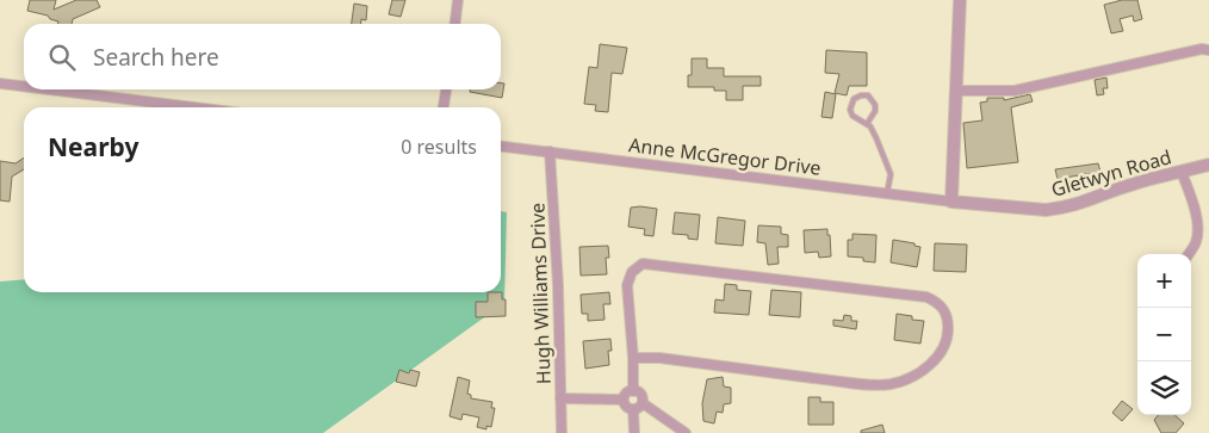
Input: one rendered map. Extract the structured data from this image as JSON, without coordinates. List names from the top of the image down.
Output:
{
  "streets": {
    "street": ["Anne McGregor Drive", "Gletwyn Road", "Hugh Williams Drive"]
  },
  "crossings": [
    ["Anne McGregor Drive", "Gletwyn Road"],
    ["Anne McGregor Drive", "Hugh Williams Drive"]
  ],
  "page": {
    "search": "Search here",
    "heading": ["Nearby", "0 results"],
    "map_buttons": ["+", "−"]
  }
}
